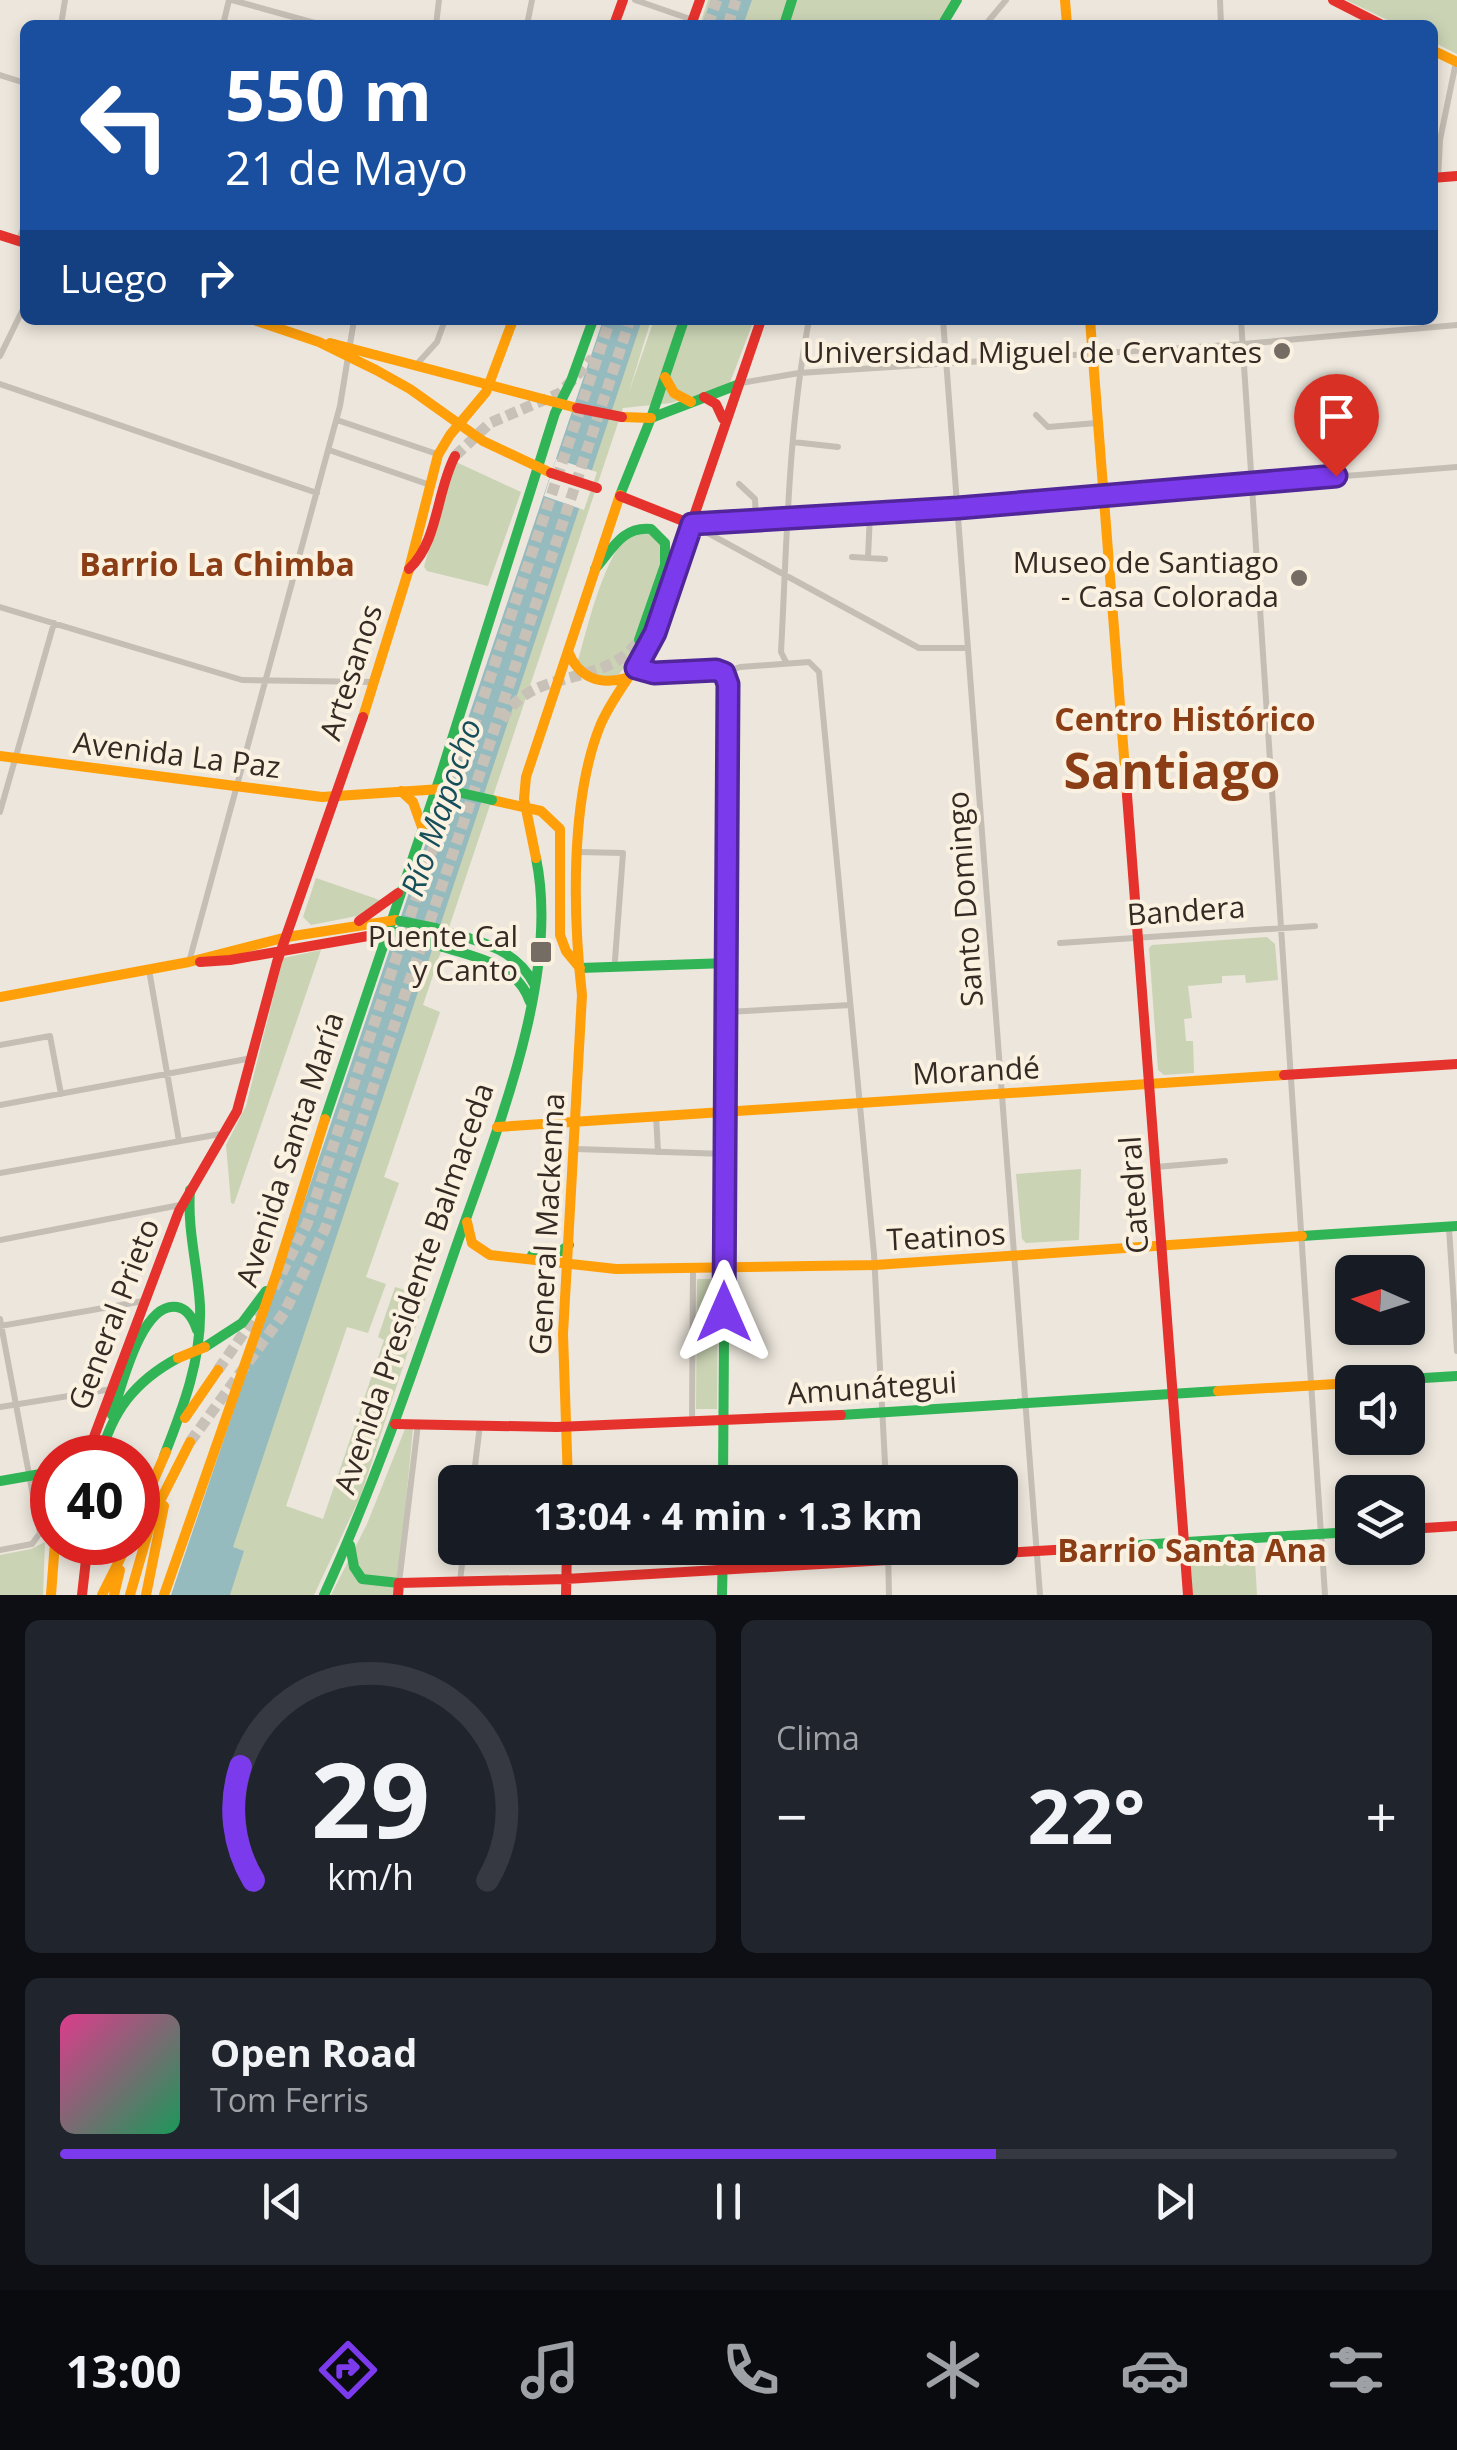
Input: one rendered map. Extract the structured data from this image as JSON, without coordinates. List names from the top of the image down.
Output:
{
  "streets": {
    "main road": [
      "Artesanos",
      "Avenida La Paz",
      "Morandé",
      "Avenida Santa María",
      "Catedral",
      "General Mackenna",
      "Teatinos",
      "Avenida Presidente Balmaceda",
      "General Prieto",
      "Amunátegui"
    ],
    "street": ["Santo Domingo", "Bandera"]
  },
  "crossings": [
    ["Artesanos", "Avenida La Paz"],
    ["Artesanos", "General Prieto"],
    ["Avenida La Paz", "Avenida Santa María"],
    ["Avenida La Paz", "Avenida Presidente Balmaceda"],
    ["Santo Domingo", "Morandé"],
    ["Santo Domingo", "Teatinos"],
    ["Santo Domingo", "Amunátegui"],
    ["Bandera", "Catedral"],
    ["Morandé", "Catedral"],
    ["Morandé", "General Mackenna"],
    ["Morandé", "Avenida Presidente Balmaceda"],
    ["Avenida Santa María", "General Prieto"],
    ["Catedral", "Teatinos"],
    ["Catedral", "Amunátegui"],
    ["General Mackenna", "Teatinos"],
    ["General Mackenna", "Amunátegui"],
    ["Teatinos", "Avenida Presidente Balmaceda"],
    ["Avenida Presidente Balmaceda", "Amunátegui"]
  ],
  "districts": [
    "Barrio La Chimba",
    "Centro Histórico",
    "Santiago",
    "Barrio Santa Ana"
  ],
  "water": ["Río Mapocho"],
  "places": {
    "other": ["Universidad Miguel de Cervantes", "Museo de Santiago - Casa Colorada"],
    "transit": ["Puente Cal y Canto"]
  },
  "north": "left",
  "page": {
    "turn": ["550 m", "21 de Mayo"],
    "then": "Luego",
    "limit": "40",
    "trip": "13:04 · 4 min · 1.3 km",
    "tile": "Clima",
    "heat": ["−", "22°", "+"],
    "song": ["Open Road", "Tom Ferris"],
    "tabs": "13:00",
    "gauge": ["29", "km/h"]
  }
}
